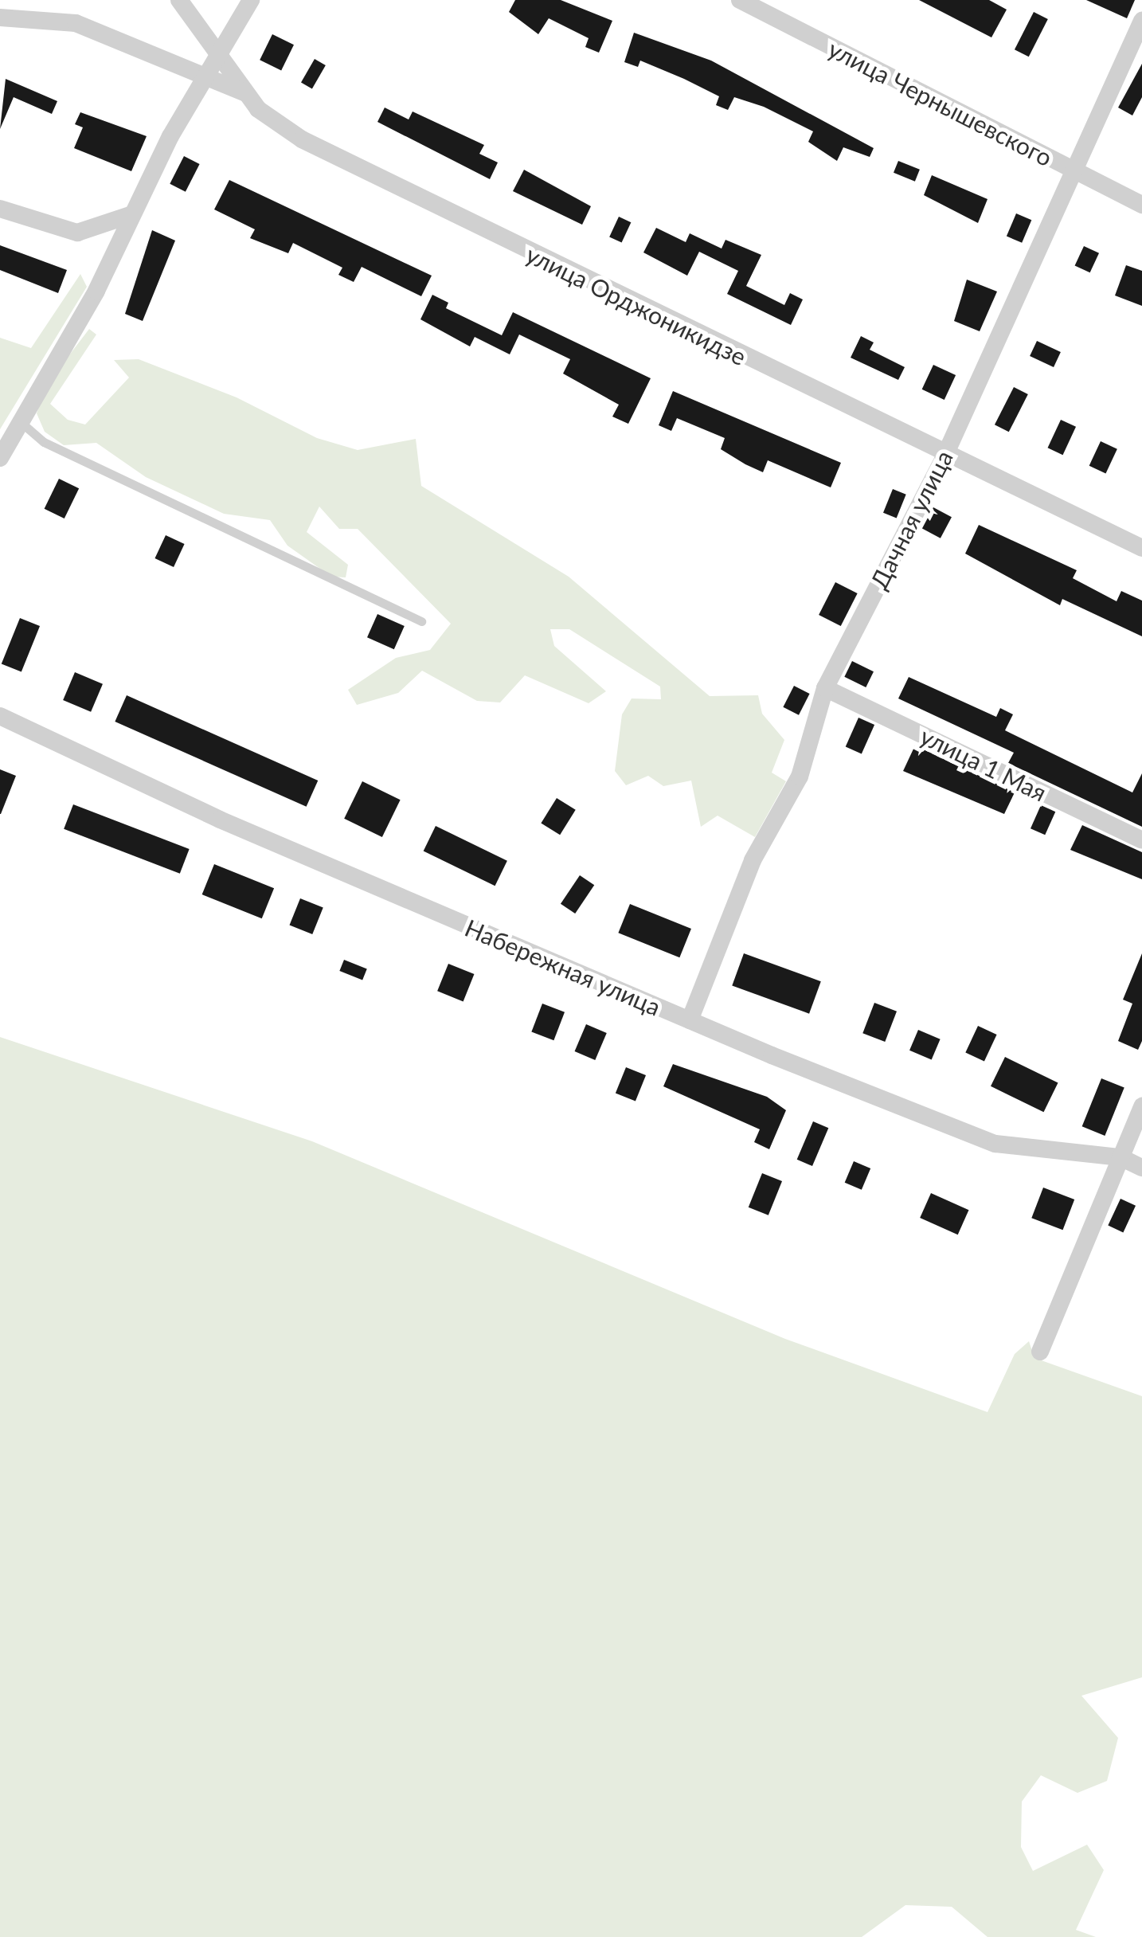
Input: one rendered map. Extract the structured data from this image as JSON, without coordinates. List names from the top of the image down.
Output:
{
  "streets": {
    "street": [
      "улица Чернышевского",
      "улица Орджоникидзе",
      "Дачная улица",
      "улица 1 Мая",
      "Набережная улица"
    ]
  },
  "crossings": [
    ["улица Чернышевского", "Дачная улица"],
    ["улица Орджоникидзе", "Дачная улица"],
    ["Дачная улица", "улица 1 Мая"],
    ["Дачная улица", "Набережная улица"]
  ]
}
